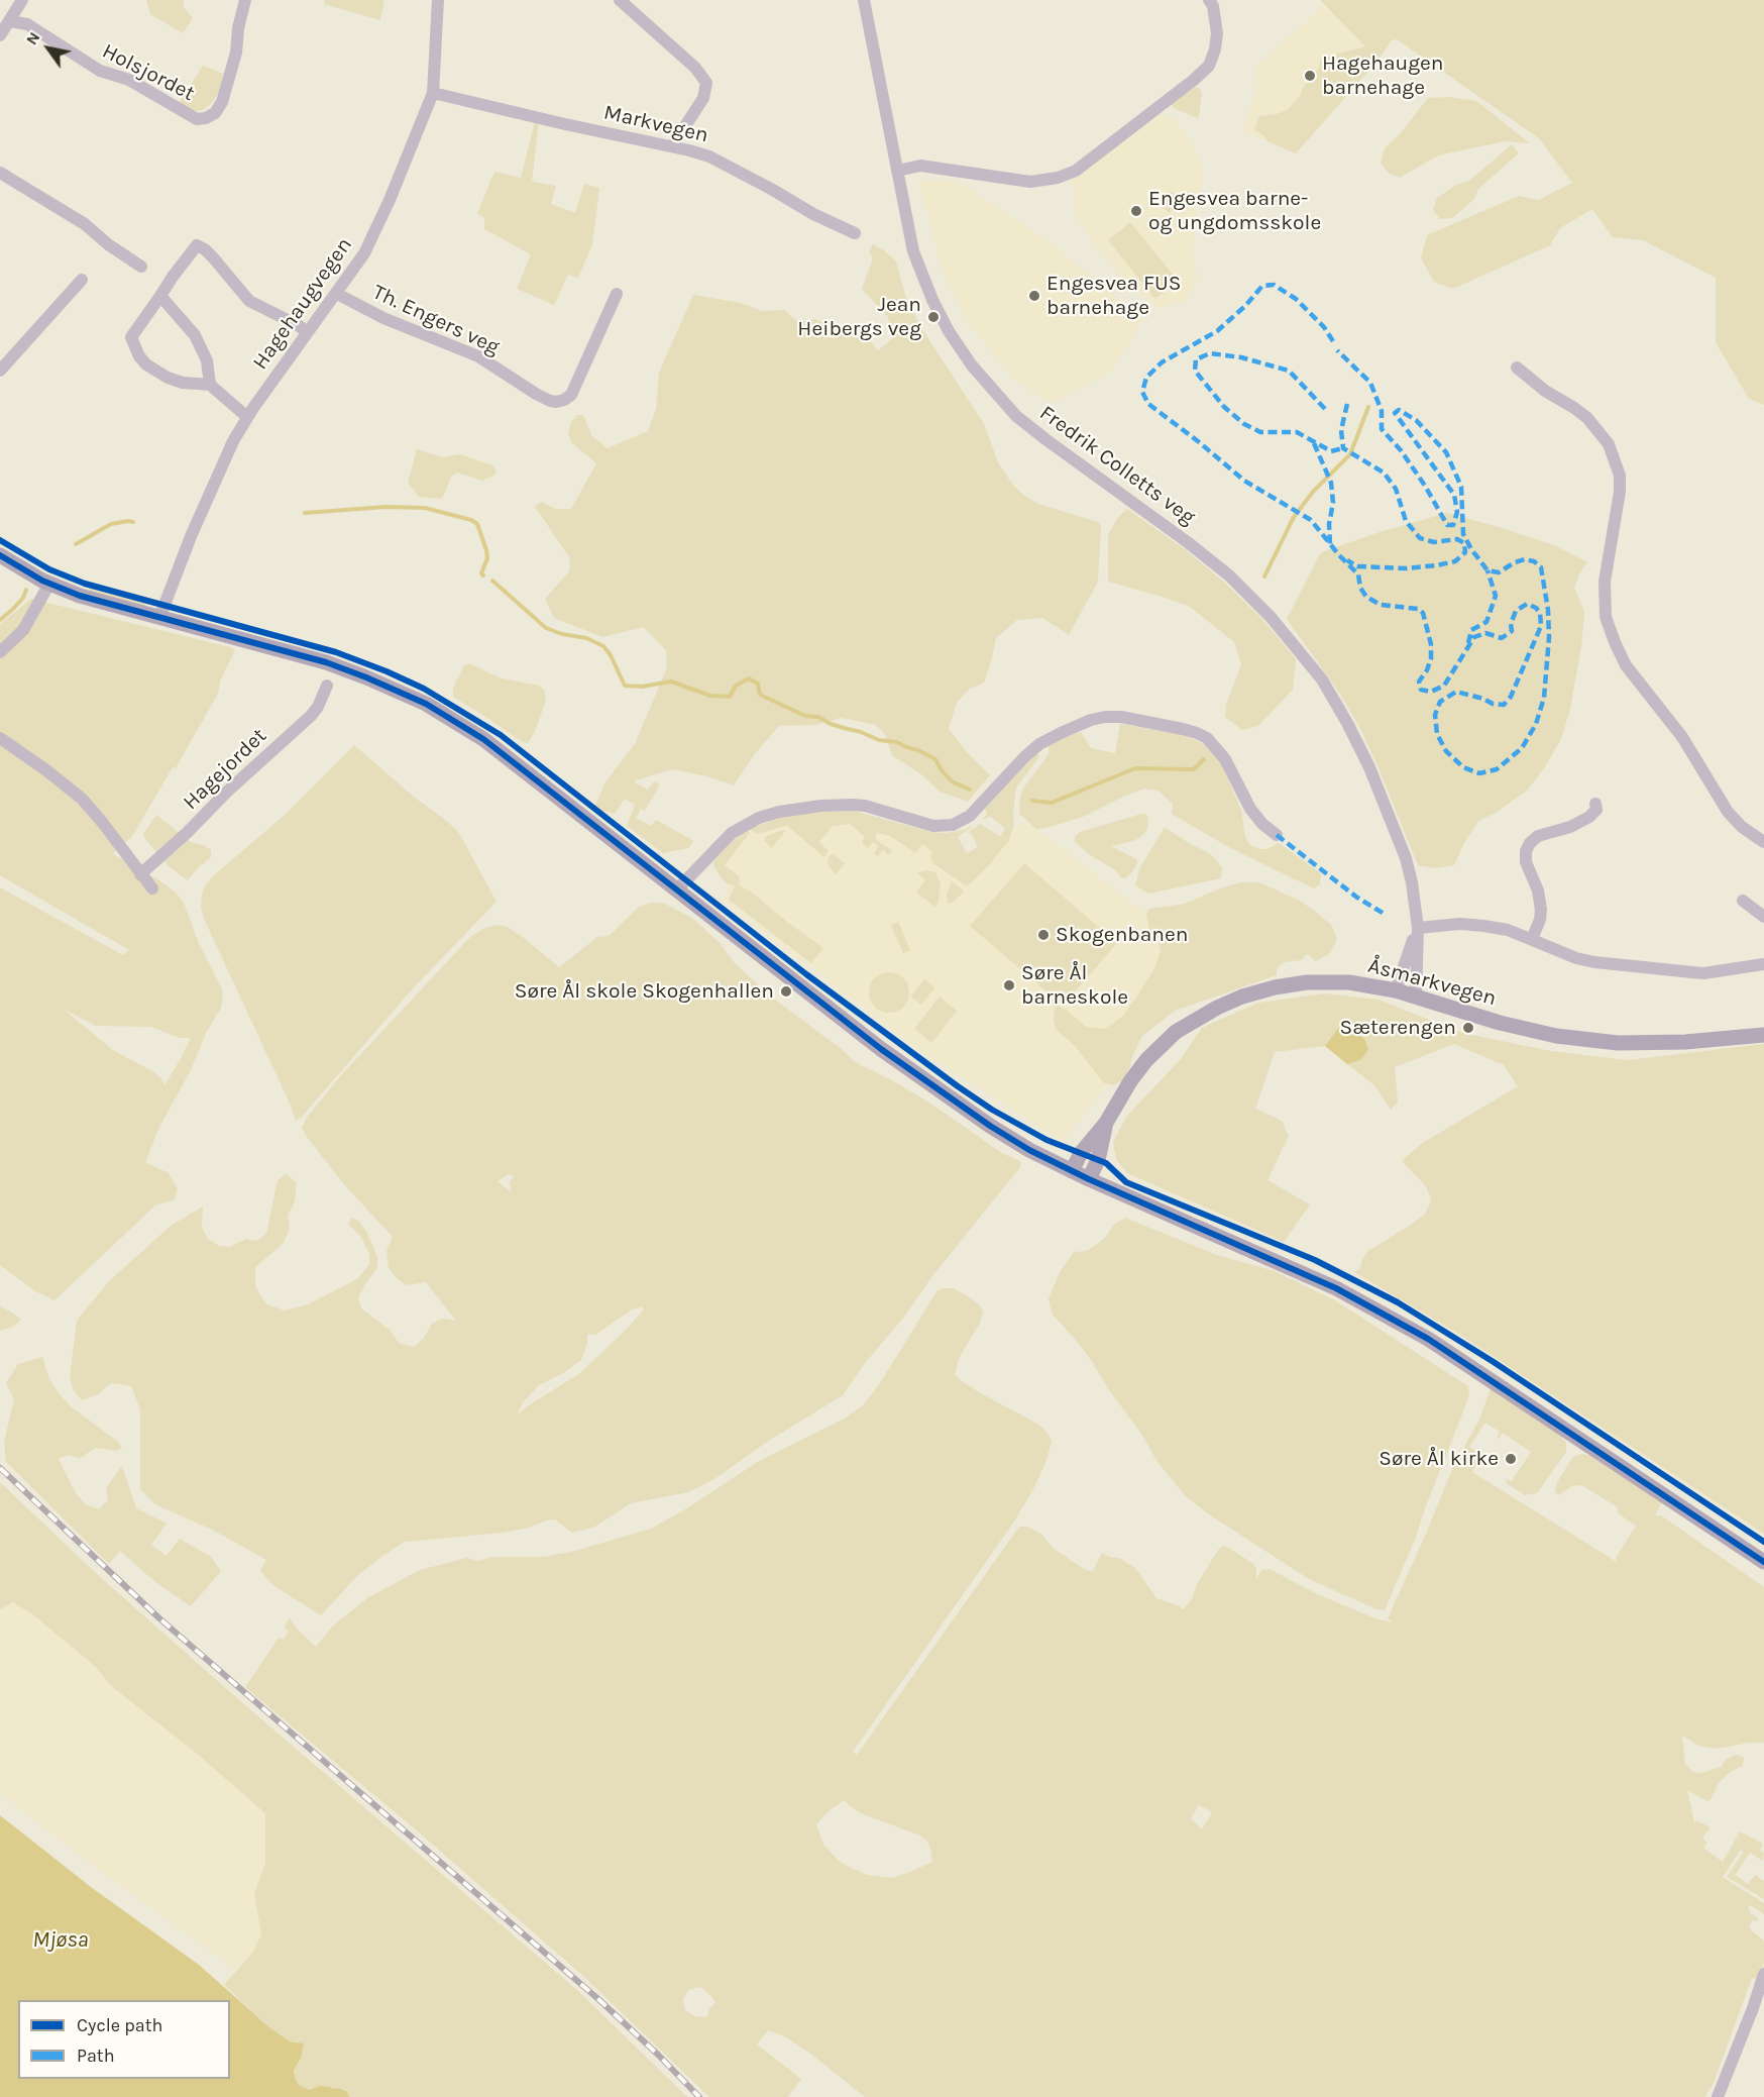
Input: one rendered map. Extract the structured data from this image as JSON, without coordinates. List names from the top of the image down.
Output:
{
  "streets": {
    "main road": ["Åsmarkvegen"],
    "street": [
      "Holsjordet",
      "Markvegen",
      "Hagehaugvegen",
      "Th. Engers veg",
      "Fredrik Colletts veg",
      "Hagejordet"
    ]
  },
  "crossings": [
    ["Markvegen", "Hagehaugvegen"],
    ["Hagehaugvegen", "Th. Engers veg"],
    ["Fredrik Colletts veg", "Åsmarkvegen"]
  ],
  "water": ["Mjøsa"],
  "places": [
    "Hagehaugen barnehage",
    "Engesvea barne- og ungdomsskole",
    "Engesvea FUS barnehage",
    "Jean Heibergs veg",
    "Skogenbanen",
    "Søre Ål barneskole",
    "Søre Ål skole Skogenhallen",
    "Sæterengen",
    "Søre Ål kirke"
  ],
  "legend": ["Cycle path", "Path"],
  "north": "top left"
}
